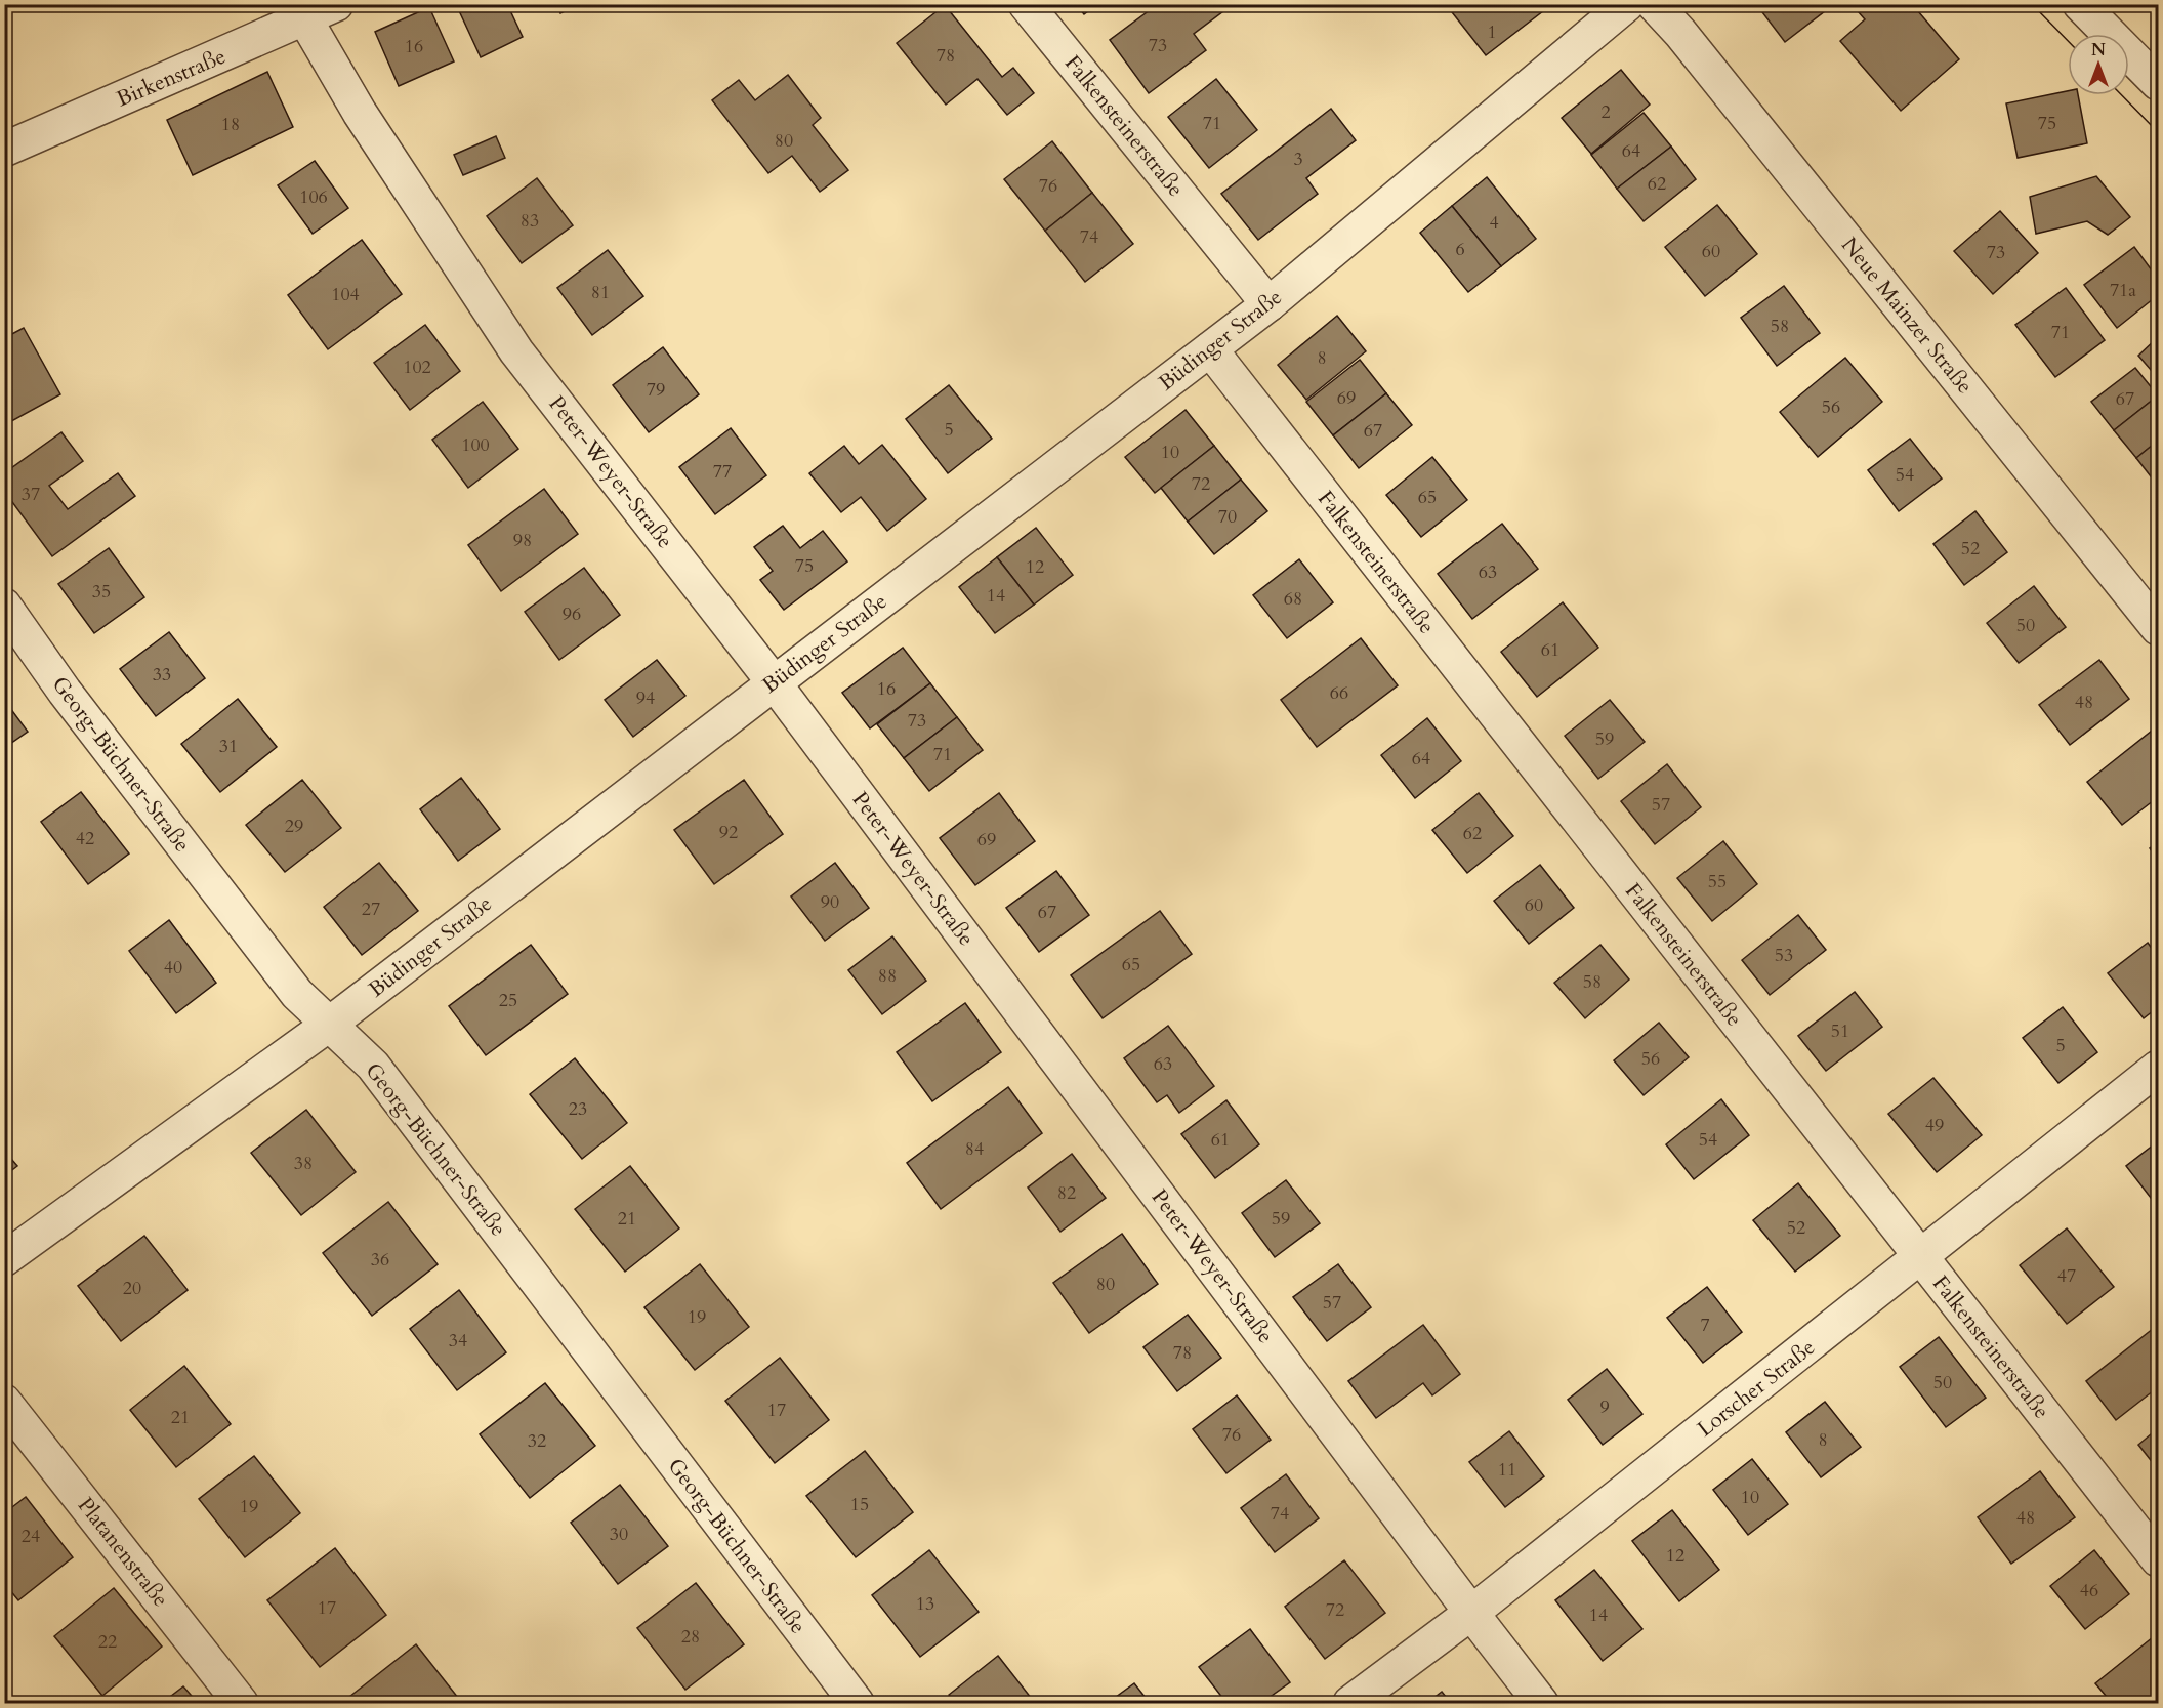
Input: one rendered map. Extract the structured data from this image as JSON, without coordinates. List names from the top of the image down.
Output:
{
  "streets": {
    "street": [
      "Birkenstraße",
      "Falkensteinerstraße",
      "Neue Mainzer Straße",
      "Büdinger Straße",
      "Peter-Weyer-Straße",
      "Georg-Büchner-Straße",
      "Lorscher Straße",
      "Platanenstraße"
    ]
  },
  "crossings": [
    ["Birkenstraße", "Peter-Weyer-Straße"],
    ["Falkensteinerstraße", "Büdinger Straße"],
    ["Falkensteinerstraße", "Lorscher Straße"],
    ["Büdinger Straße", "Peter-Weyer-Straße"],
    ["Büdinger Straße", "Georg-Büchner-Straße"],
    ["Peter-Weyer-Straße", "Lorscher Straße"]
  ],
  "house_numbers": [
    "1",
    "73",
    "16",
    "78",
    "2",
    "71",
    "75",
    "18",
    "80",
    "64",
    "3",
    "62",
    "76",
    "106",
    "83",
    "4",
    "74",
    "6",
    "60",
    "73",
    "71a",
    "81",
    "104",
    "58",
    "71",
    "8",
    "102",
    "79",
    "69",
    "67",
    "56",
    "5",
    "67",
    "100",
    "10",
    "77",
    "54",
    "72",
    "37",
    "65",
    "70",
    "98",
    "52",
    "75",
    "12",
    "63",
    "35",
    "14",
    "68",
    "96",
    "50",
    "61",
    "33",
    "16",
    "66",
    "94",
    "48",
    "73",
    "59",
    "31",
    "71",
    "64",
    "57",
    "29",
    "92",
    "62",
    "42",
    "69",
    "55",
    "90",
    "60",
    "27",
    "67",
    "53",
    "65",
    "40",
    "88",
    "58",
    "25",
    "51",
    "5",
    "56",
    "63",
    "23",
    "49",
    "61",
    "54",
    "84",
    "38",
    "82",
    "21",
    "59",
    "52",
    "36",
    "47",
    "80",
    "20",
    "57",
    "19",
    "7",
    "34",
    "78",
    "50",
    "9",
    "17",
    "21",
    "76",
    "8",
    "32",
    "11",
    "10",
    "15",
    "19",
    "74",
    "48",
    "30",
    "24",
    "12",
    "46",
    "13",
    "17",
    "72",
    "14",
    "28",
    "22"
  ],
  "north": "top"
}
